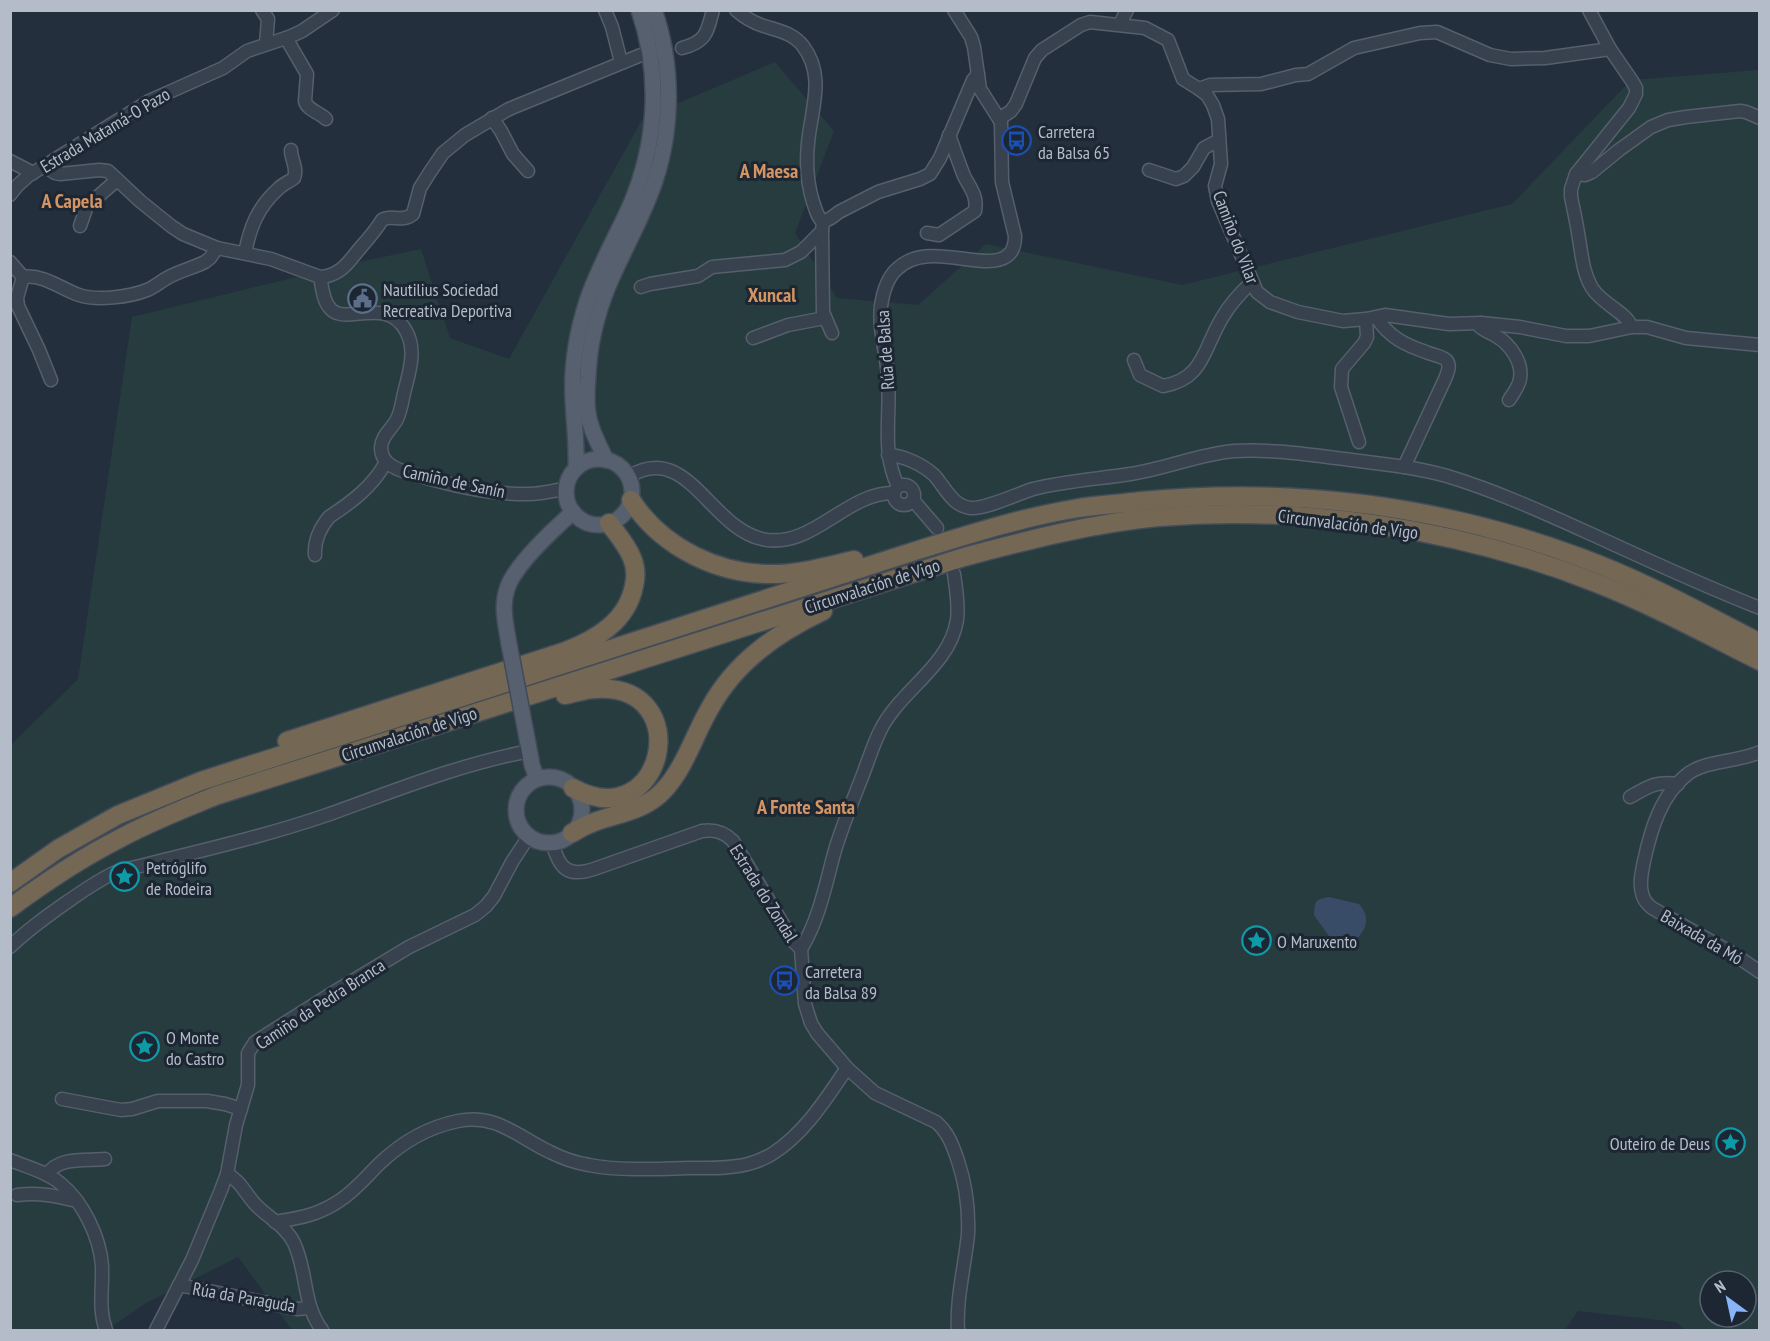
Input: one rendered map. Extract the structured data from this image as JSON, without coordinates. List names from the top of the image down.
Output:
{
  "streets": {
    "highway": ["Circunvalación de Vigo"],
    "street": [
      "Estrada Matamá-O Pazo",
      "Camiño do Vilar",
      "Rúa de Balsa",
      "Camiño de Sanín",
      "Estrada do Zondal",
      "Baixada da Mó",
      "Camiño da Pedra Branca",
      "Rúa da Paraguda"
    ]
  },
  "crossings": [
    ["Camiño do Vilar", "Rúa de Balsa"],
    ["Estrada do Zondal", "Camiño da Pedra Branca"],
    ["Camiño da Pedra Branca", "Rúa da Paraguda"]
  ],
  "districts": [
    "A Maesa",
    "A Capela",
    "Xuncal",
    "A Fonte Santa"
  ],
  "places": {
    "bus stop": ["Carretera da Balsa 65", "Carretera da Balsa 89"],
    "public building": ["Nautilius Sociedad Recreativa Deportiva"],
    "place": [
      "Petróglifo de Rodeira",
      "O Maruxento",
      "O Monte do Castro",
      "Outeiro de Deus"
    ]
  },
  "north": "top left"
}
